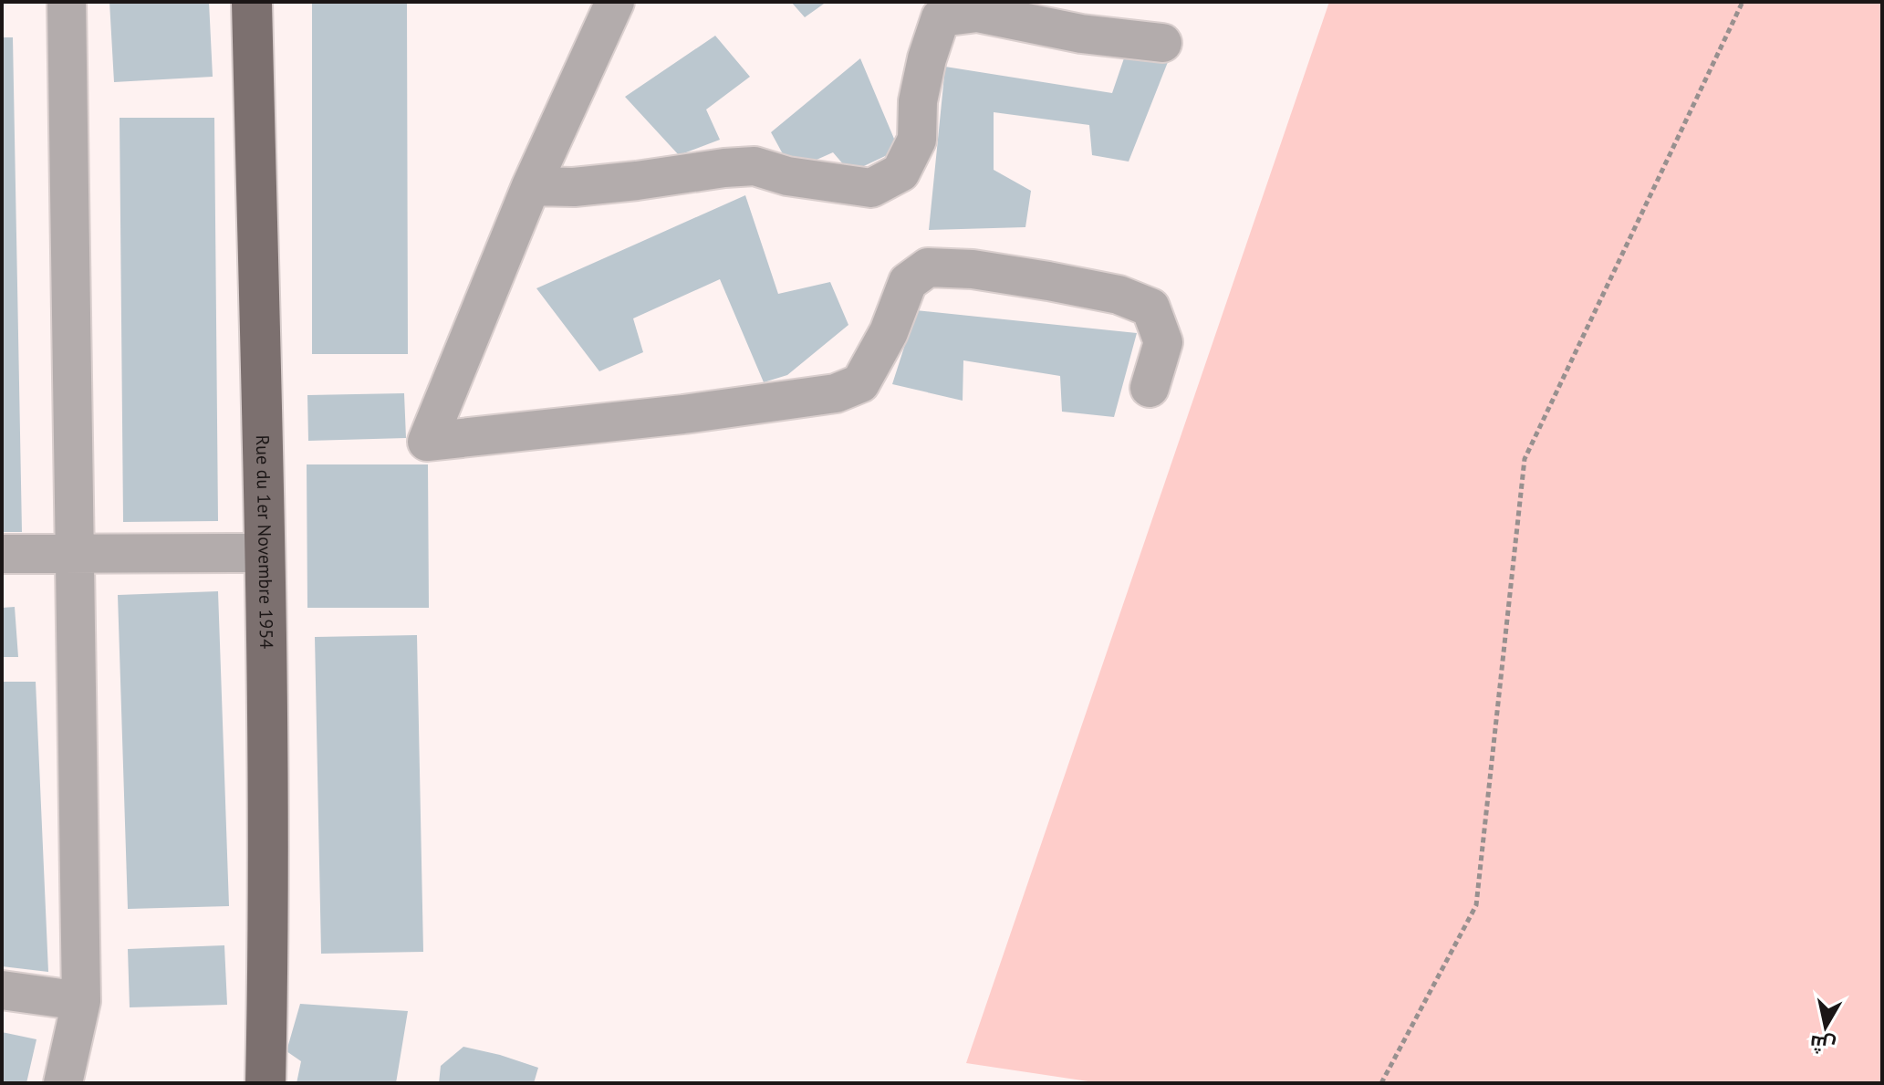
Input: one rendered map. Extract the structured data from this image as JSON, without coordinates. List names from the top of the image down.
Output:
{
  "streets": {
    "main road": ["Rue du 1er Novembre 1954"]
  },
  "north": "bottom"
}
